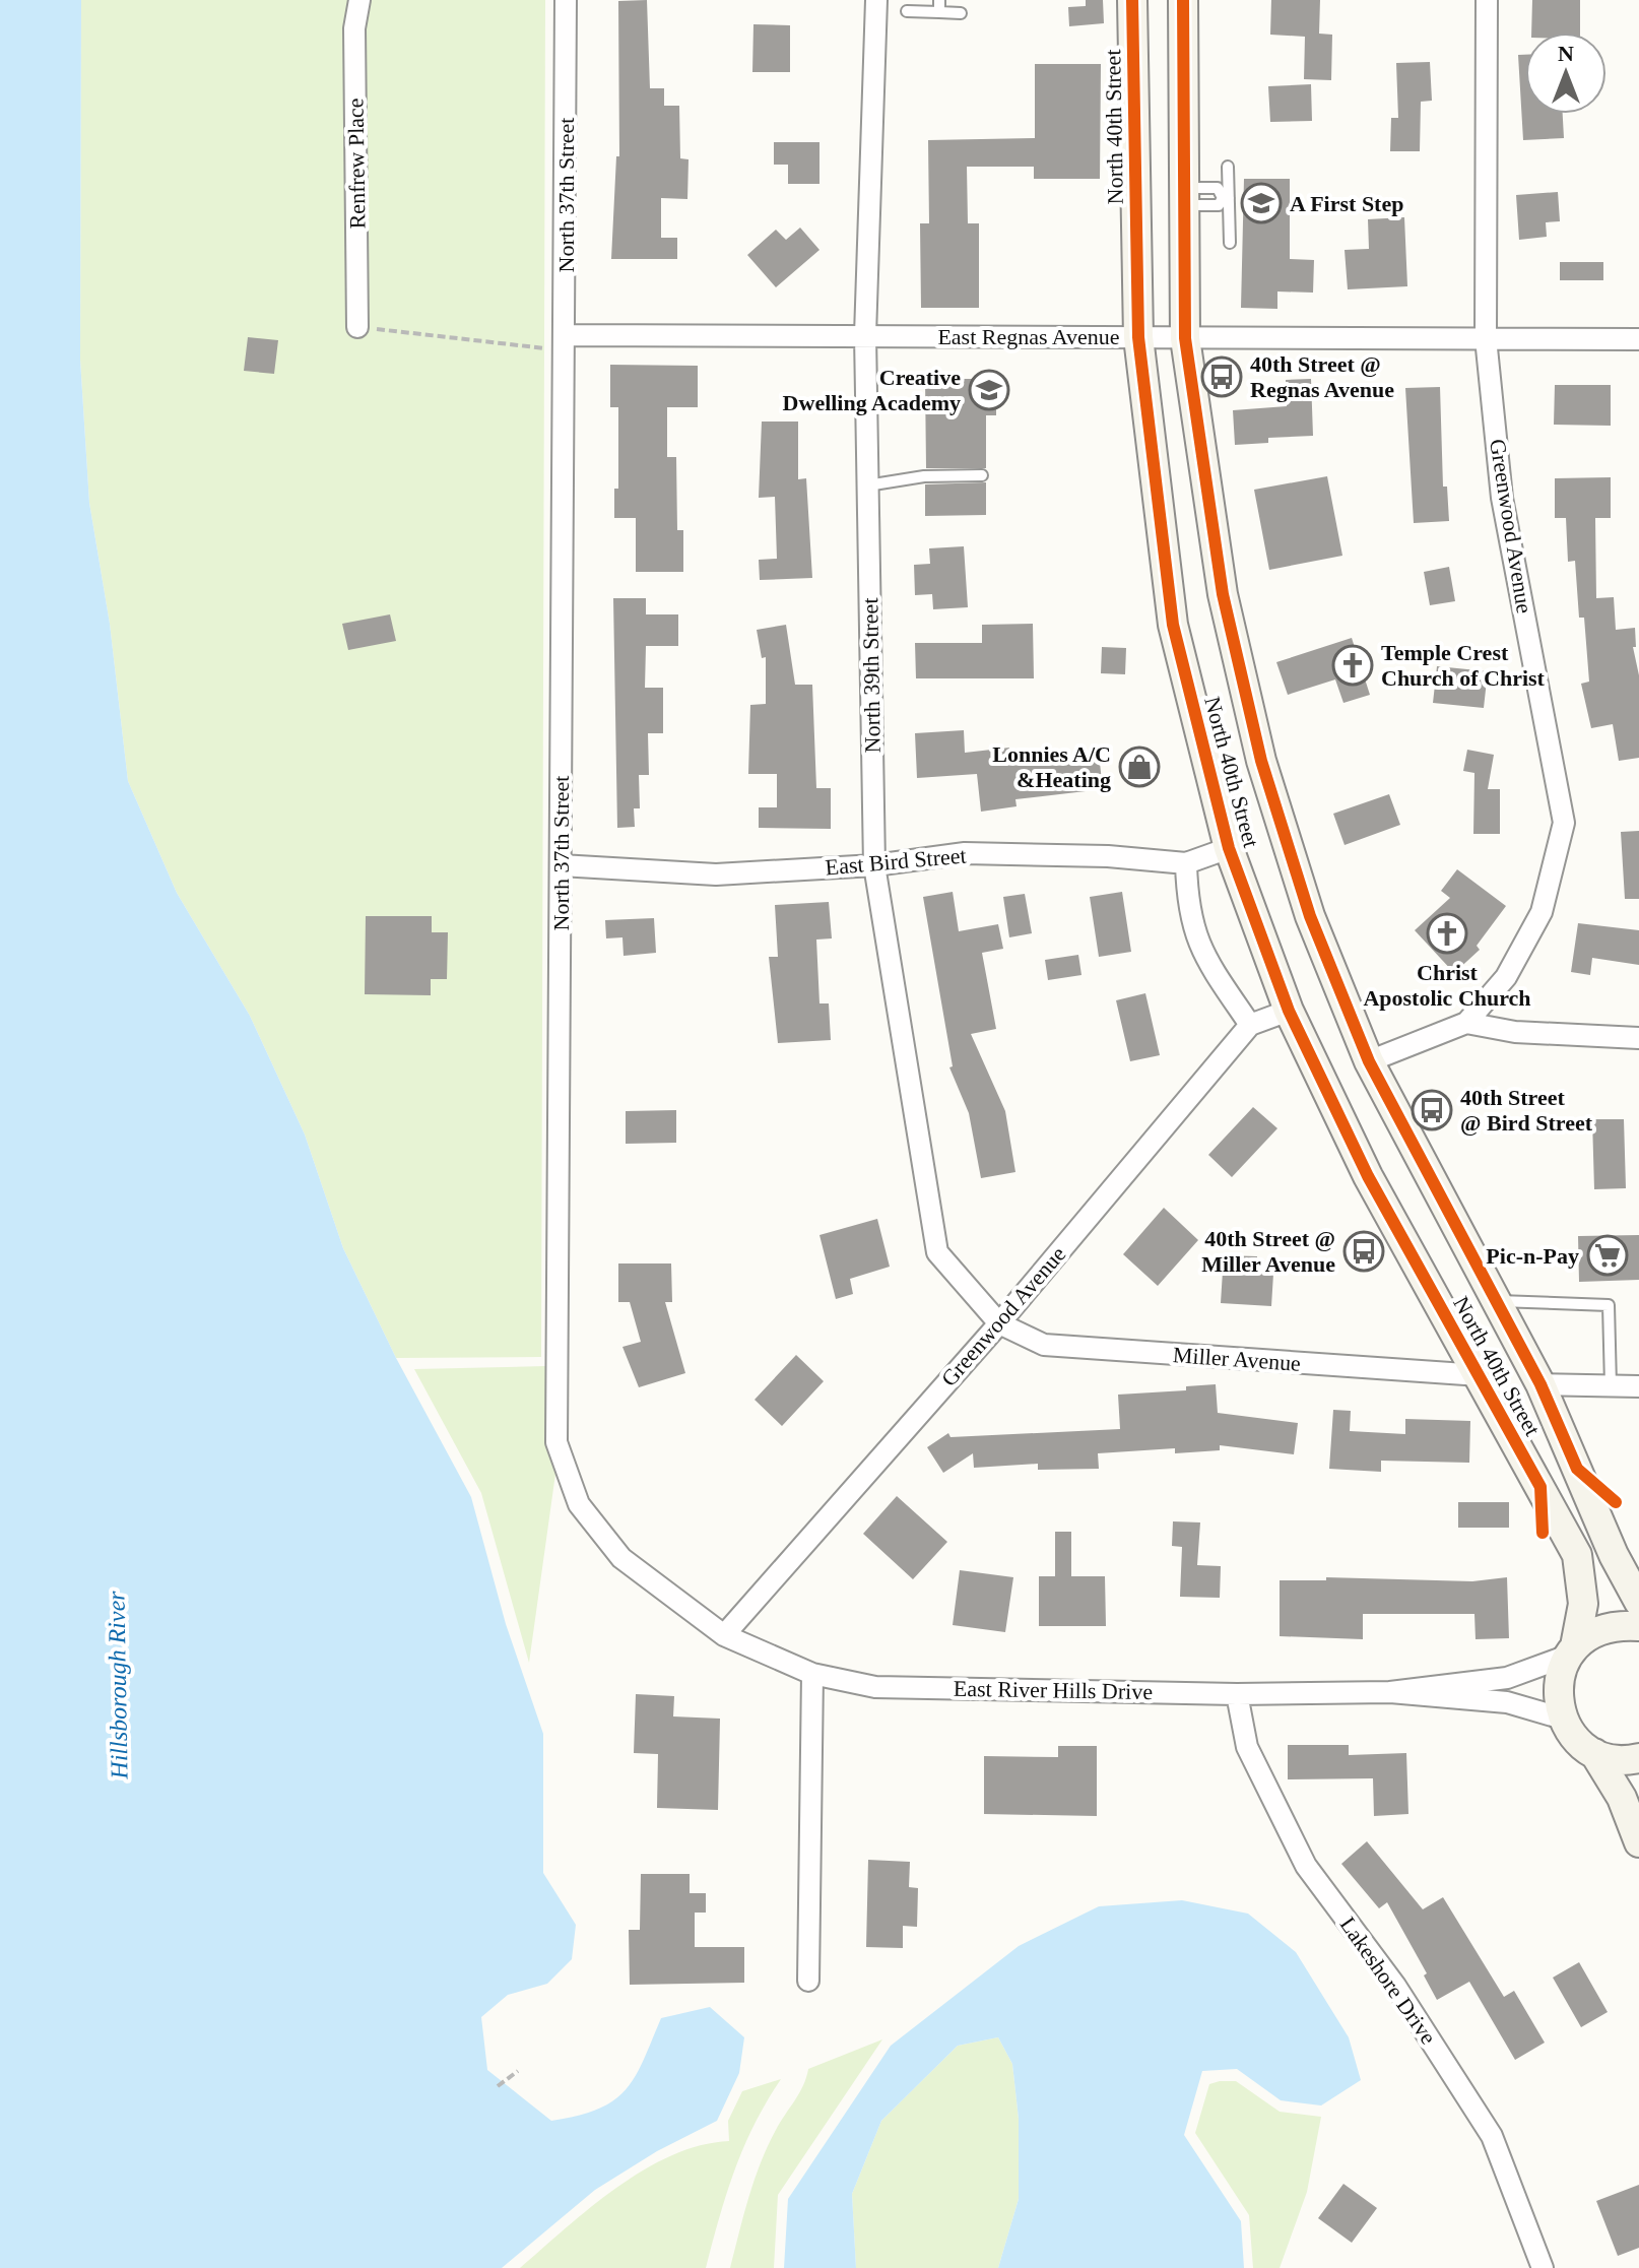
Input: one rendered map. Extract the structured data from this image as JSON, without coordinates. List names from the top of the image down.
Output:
{
  "streets": {
    "main road": ["North 40th Street"],
    "street": [
      "Renfrew Place",
      "North 37th Street",
      "East Regnas Avenue",
      "Greenwood Avenue",
      "North 39th Street",
      "East Bird Street",
      "Miller Avenue",
      "East River Hills Drive",
      "Lakeshore Drive"
    ]
  },
  "crossings": [
    ["North 40th Street", "East Regnas Avenue"],
    ["North 40th Street", "Greenwood Avenue"],
    ["North 40th Street", "East Bird Street"],
    ["North 40th Street", "Miller Avenue"],
    ["North 40th Street", "East River Hills Drive"],
    ["North 37th Street", "East Regnas Avenue"],
    ["North 37th Street", "Greenwood Avenue"],
    ["North 37th Street", "East Bird Street"],
    ["North 37th Street", "East River Hills Drive"],
    ["East Regnas Avenue", "Greenwood Avenue"],
    ["East Regnas Avenue", "North 39th Street"],
    ["Greenwood Avenue", "North 39th Street"],
    ["Greenwood Avenue", "Miller Avenue"],
    ["Greenwood Avenue", "East River Hills Drive"],
    ["North 39th Street", "East Bird Street"],
    ["North 39th Street", "Miller Avenue"],
    ["East River Hills Drive", "Lakeshore Drive"]
  ],
  "water": ["Hillsborough River"],
  "places": {
    "school or university": ["A First Step", "Creative Dwelling Academy"],
    "bus stop": ["40th Street @ Regnas Avenue", "40th Street @ Bird Street", "40th Street @ Miller Avenue"],
    "church": ["Temple Crest Church of Christ", "Christ Apostolic Church"],
    "shop": ["Lonnies A/C &Heating"],
    "supermarket": ["Pic-n-Pay"]
  },
  "north": "top"
}
